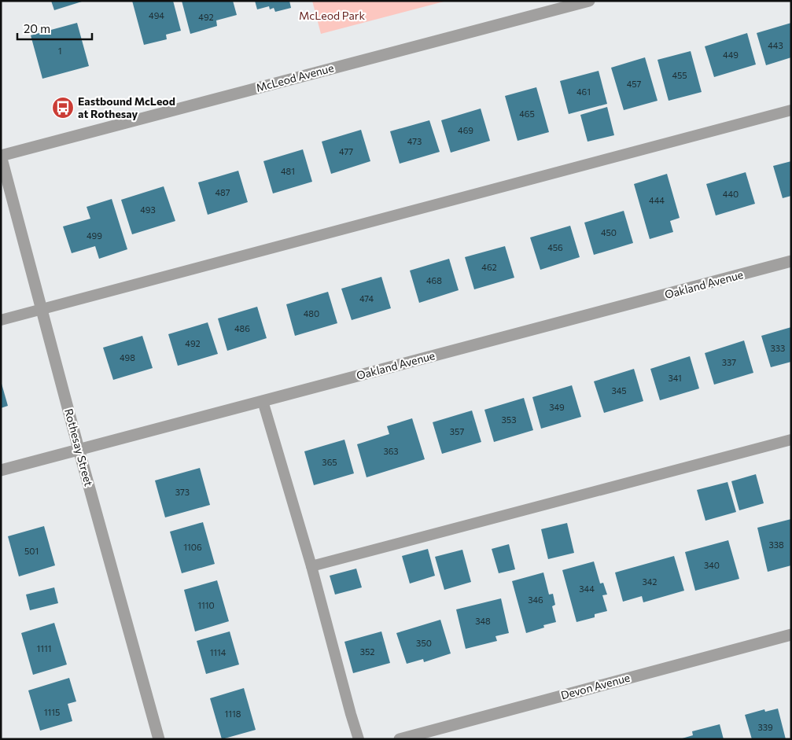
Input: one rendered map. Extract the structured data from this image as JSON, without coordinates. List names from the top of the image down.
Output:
{
  "streets": {
    "street": [
      "McLeod Avenue",
      "Oakland Avenue",
      "Rothesay Street",
      "Devon Avenue"
    ]
  },
  "crossings": [
    ["McLeod Avenue", "Rothesay Street"],
    ["Oakland Avenue", "Rothesay Street"]
  ],
  "parks": ["McLeod Park"],
  "places": {
    "bus stop": ["Eastbound McLeod at Rothesay"]
  },
  "house_numbers": [
    "494",
    "492",
    "443",
    "1",
    "449",
    "455",
    "457",
    "461",
    "465",
    "469",
    "473",
    "477",
    "481",
    "487",
    "440",
    "444",
    "493",
    "450",
    "499",
    "456",
    "462",
    "468",
    "474",
    "480",
    "486",
    "492",
    "333",
    "498",
    "337",
    "341",
    "345",
    "349",
    "353",
    "357",
    "363",
    "365",
    "373",
    "338",
    "1106",
    "501",
    "340",
    "342",
    "344",
    "346",
    "1110",
    "348",
    "350",
    "1111",
    "352",
    "1114",
    "1115",
    "1118",
    "339"
  ],
  "scale_bar": "20 m"
}
